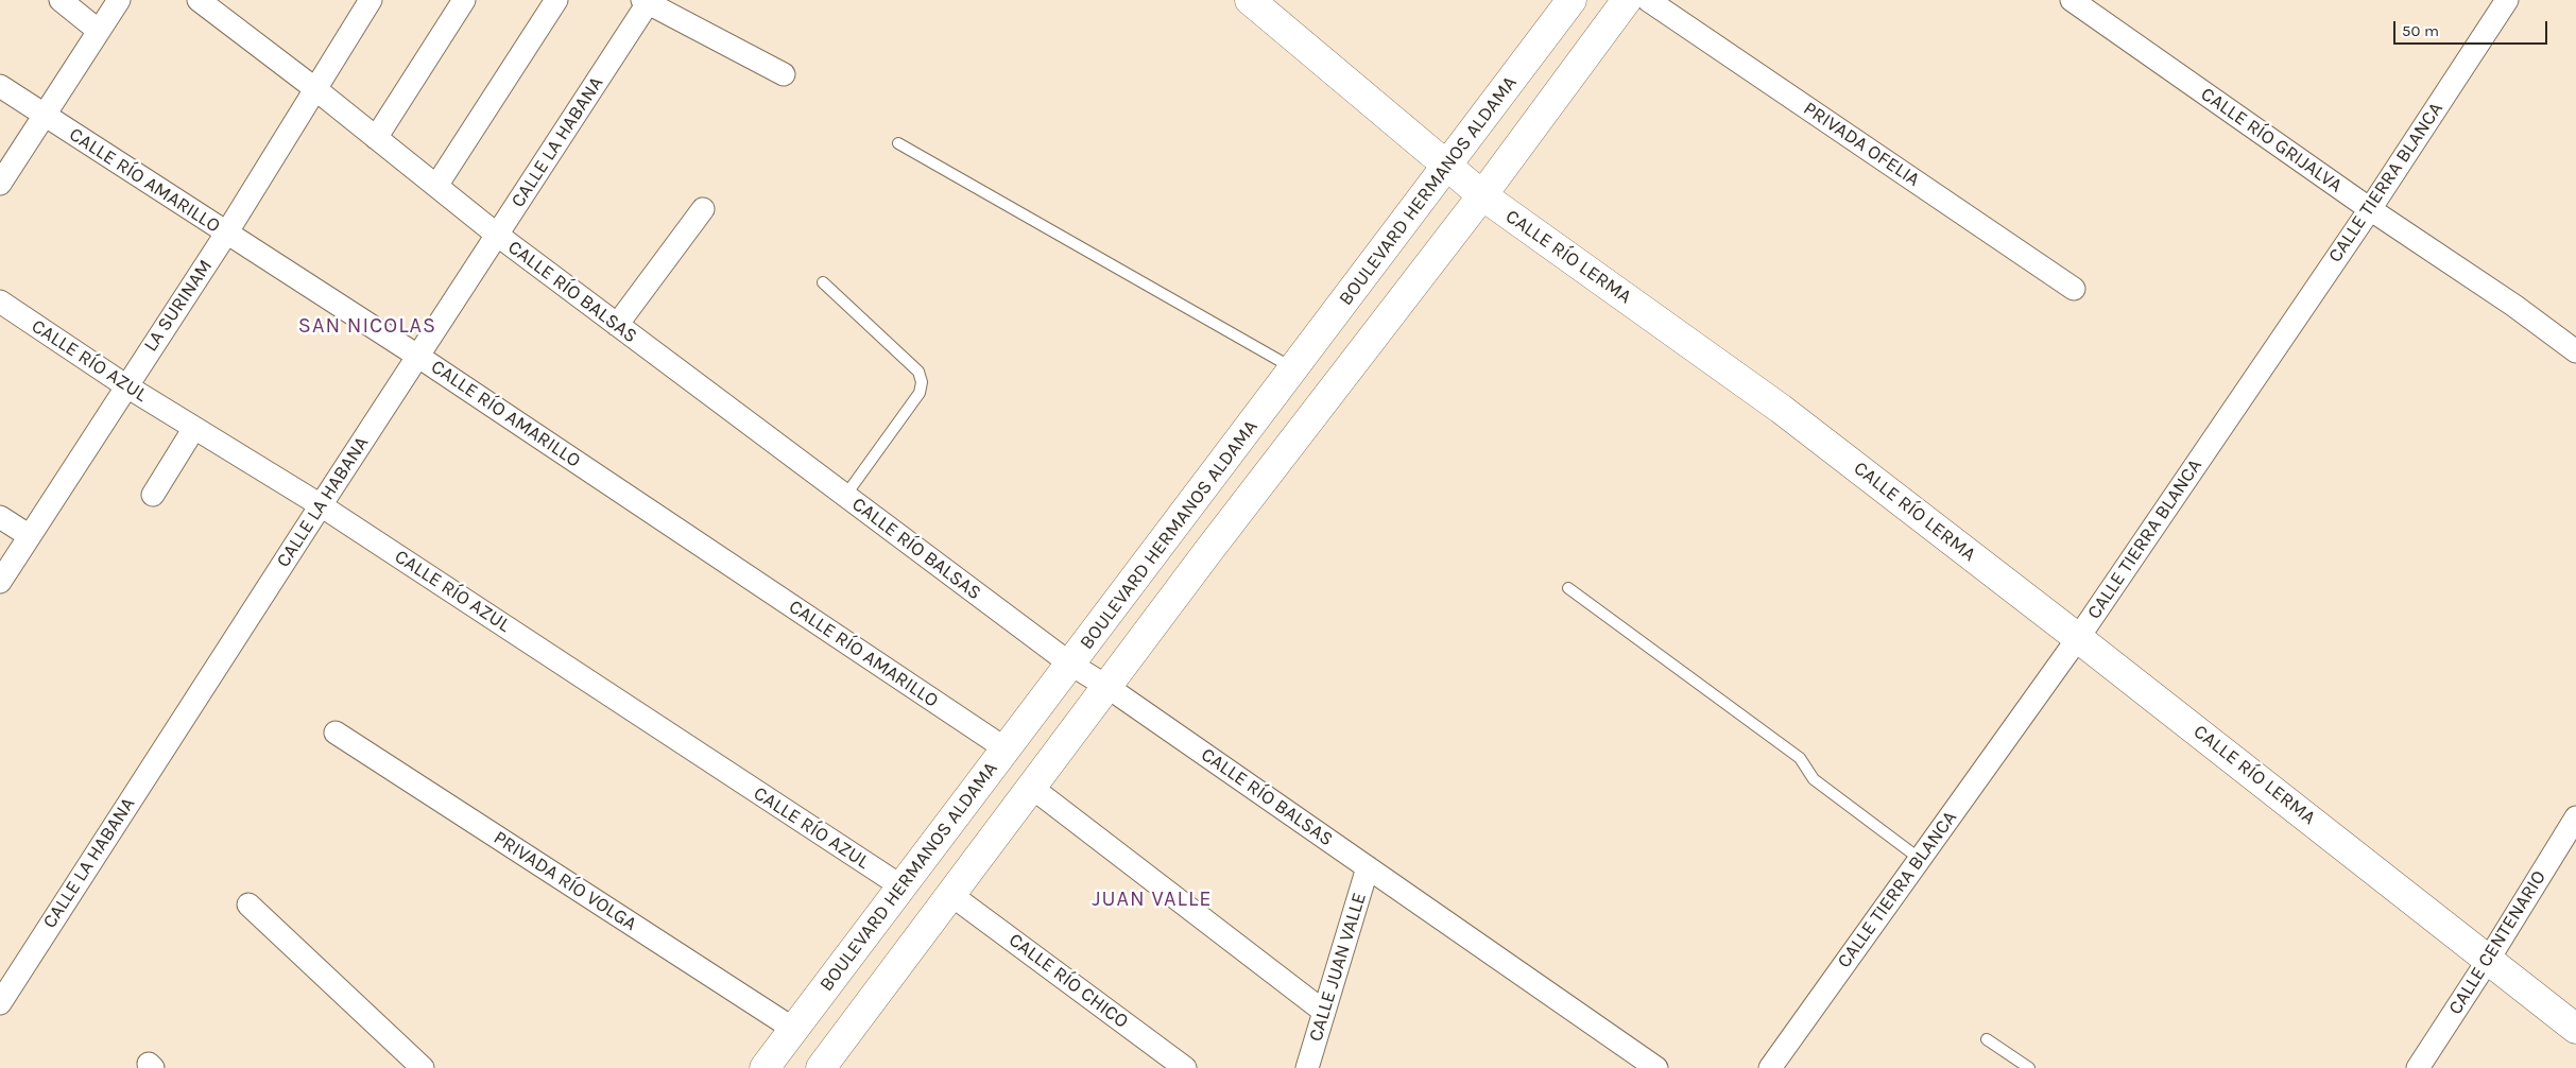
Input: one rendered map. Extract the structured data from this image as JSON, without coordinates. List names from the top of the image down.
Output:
{
  "streets": {
    "main road": ["BOULEVARD HERMANOS ALDAMA", "CALLE RÍO LERMA"],
    "street": [
      "CALLE RÍO GRIJALVA",
      "CALLE LA HABANA",
      "PRIVADA OFELIA",
      "CALLE RÍO AMARILLO",
      "CALLE TIERRA BLANCA",
      "CALLE RÍO BALSAS",
      "LA SURINAM",
      "CALLE RÍO AZUL",
      "PRIVADA RÍO VOLGA",
      "CALLE CENTENARIO",
      "CALLE JUAN VALLE",
      "CALLE RÍO CHICO"
    ]
  },
  "crossings": [
    ["CALLE RÍO GRIJALVA", "CALLE TIERRA BLANCA"],
    ["CALLE LA HABANA", "CALLE RÍO AMARILLO"],
    ["CALLE LA HABANA", "CALLE RÍO BALSAS"],
    ["CALLE LA HABANA", "CALLE RÍO AZUL"],
    ["CALLE RÍO AMARILLO", "BOULEVARD HERMANOS ALDAMA"],
    ["CALLE RÍO AMARILLO", "LA SURINAM"],
    ["CALLE TIERRA BLANCA", "CALLE RÍO LERMA"],
    ["BOULEVARD HERMANOS ALDAMA", "CALLE RÍO LERMA"],
    ["BOULEVARD HERMANOS ALDAMA", "CALLE RÍO BALSAS"],
    ["BOULEVARD HERMANOS ALDAMA", "CALLE RÍO AZUL"],
    ["BOULEVARD HERMANOS ALDAMA", "PRIVADA RÍO VOLGA"],
    ["CALLE RÍO LERMA", "CALLE CENTENARIO"],
    ["CALLE RÍO BALSAS", "LA SURINAM"],
    ["CALLE RÍO BALSAS", "CALLE JUAN VALLE"],
    ["LA SURINAM", "CALLE RÍO AZUL"]
  ],
  "districts": ["SAN NICOLAS", "JUAN VALLE"],
  "scale_bar": "50 m"
}
